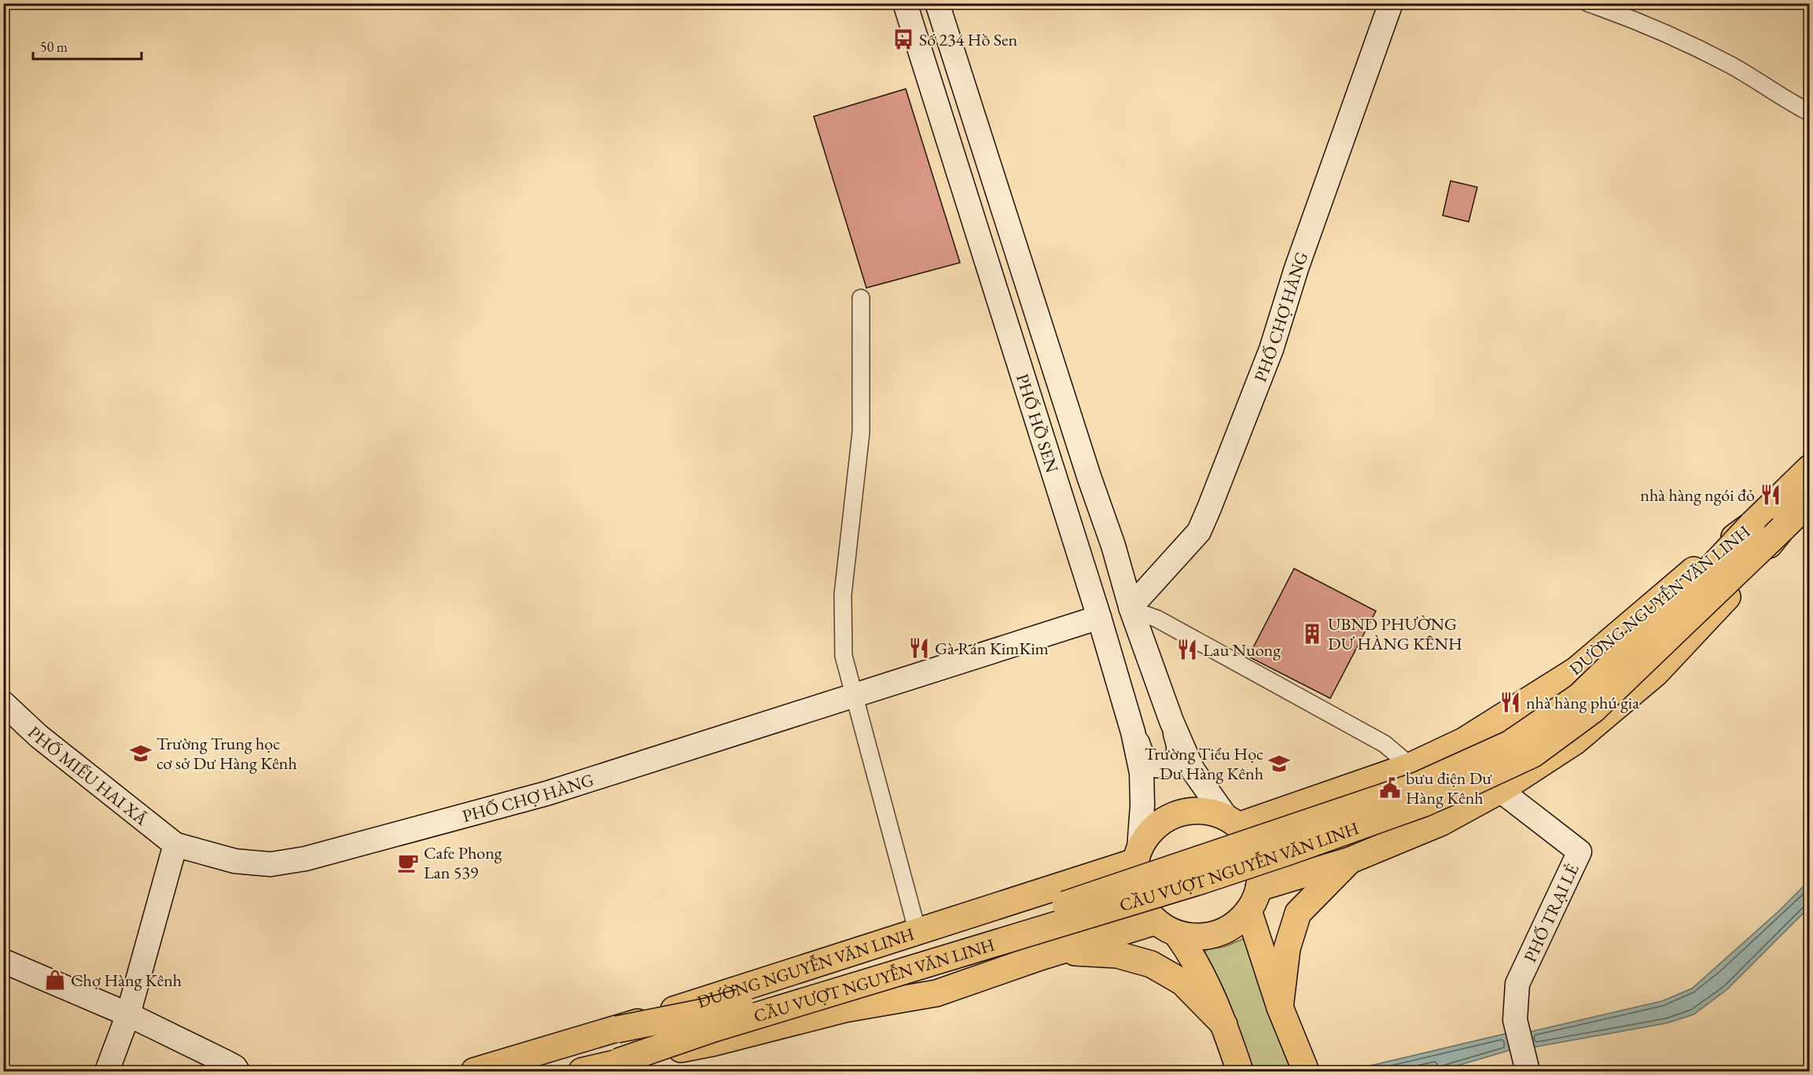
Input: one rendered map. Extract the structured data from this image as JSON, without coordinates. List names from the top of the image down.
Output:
{
  "streets": {
    "main road": ["ĐƯỜNG NGUYỄN VĂN LINH", "CẦU VƯỢT NGUYỄN VĂN LINH"],
    "street": [
      "PHỐ CHỢ HÀNG",
      "PHỐ HỒ SEN",
      "PHỐ MIẾU HAI XÃ",
      "PHỐ TRẠI LẺ"
    ]
  },
  "crossings": [
    ["PHỐ CHỢ HÀNG", "PHỐ HỒ SEN"],
    ["PHỐ CHỢ HÀNG", "PHỐ MIẾU HAI XÃ"],
    ["PHỐ HỒ SEN", "ĐƯỜNG NGUYỄN VĂN LINH"],
    ["ĐƯỜNG NGUYỄN VĂN LINH", "CẦU VƯỢT NGUYỄN VĂN LINH"],
    ["ĐƯỜNG NGUYỄN VĂN LINH", "PHỐ TRẠI LẺ"]
  ],
  "places": {
    "bus stop": ["Số 234 Hồ Sen"],
    "restaurant": [
      "nhà hàng ngói đỏ",
      "Gà Rán KimKim",
      "Lau Nuong",
      "nhà hàng phú gia"
    ],
    "building": ["UBND PHƯỜNG DƯ HÀNG KÊNH"],
    "school or university": ["Trường Trung học cơ sở Dư Hàng Kênh", "Trường Tiểu Học Dư Hàng Kênh"],
    "public building": ["bưu điện Dư Hàng Kênh"],
    "cafe": ["Cafe Phong Lan 539"],
    "shop": ["Chợ Hàng Kênh"]
  },
  "scale_bar": "50 m"
}
